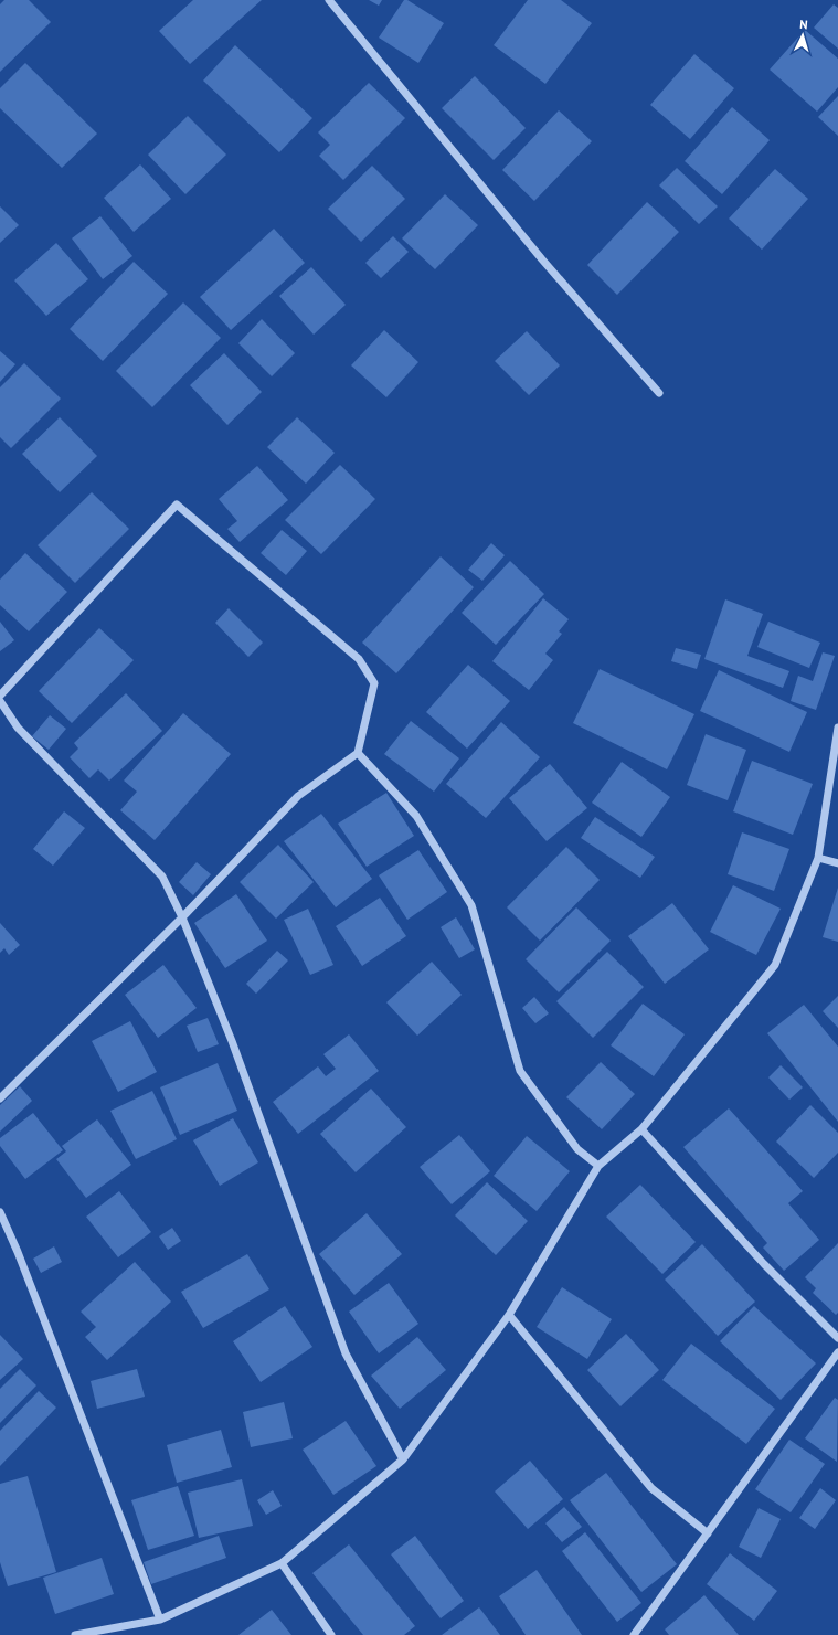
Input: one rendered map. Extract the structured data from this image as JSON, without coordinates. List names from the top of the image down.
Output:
{
  "north": "top"
}
